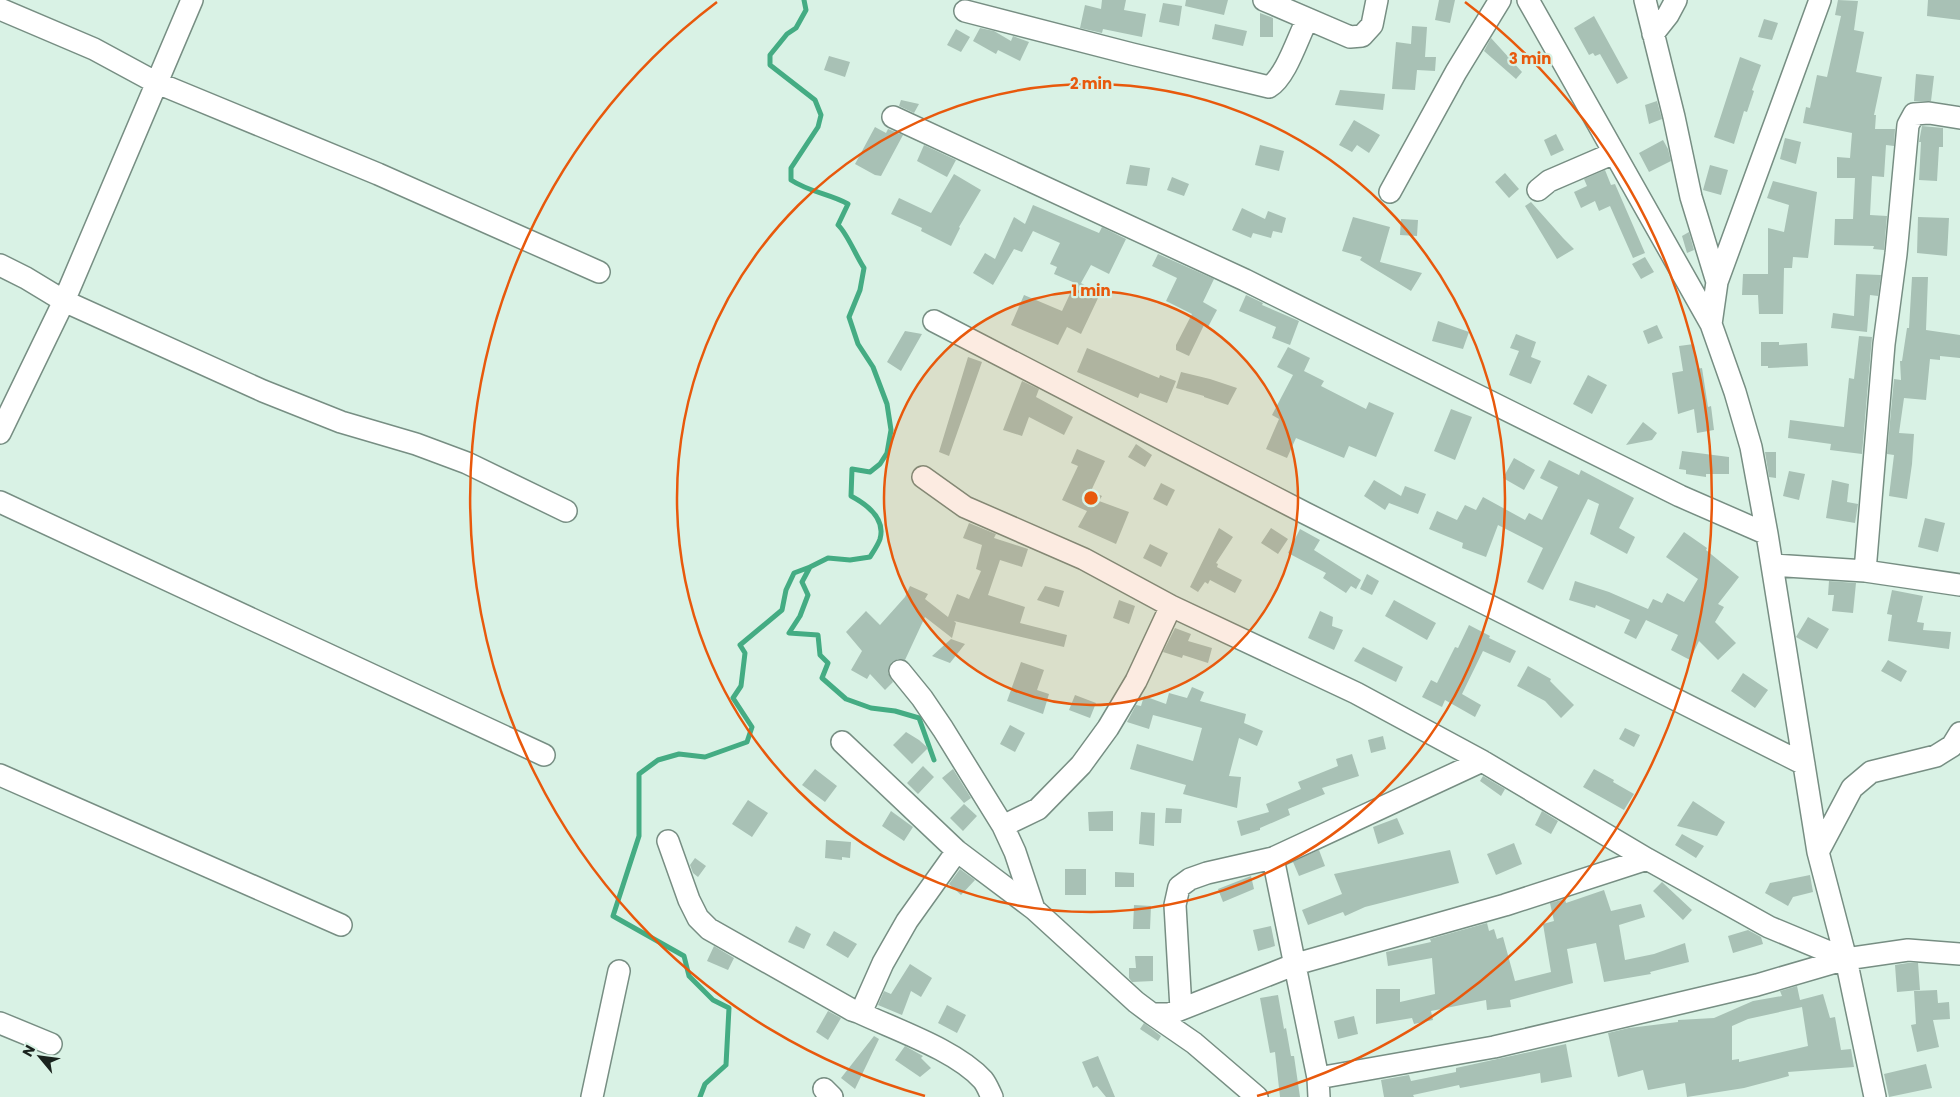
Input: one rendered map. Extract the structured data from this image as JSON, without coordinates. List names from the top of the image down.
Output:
{
  "north": "top left",
  "rings": ["3 min", "2 min", "1 min"]
}
